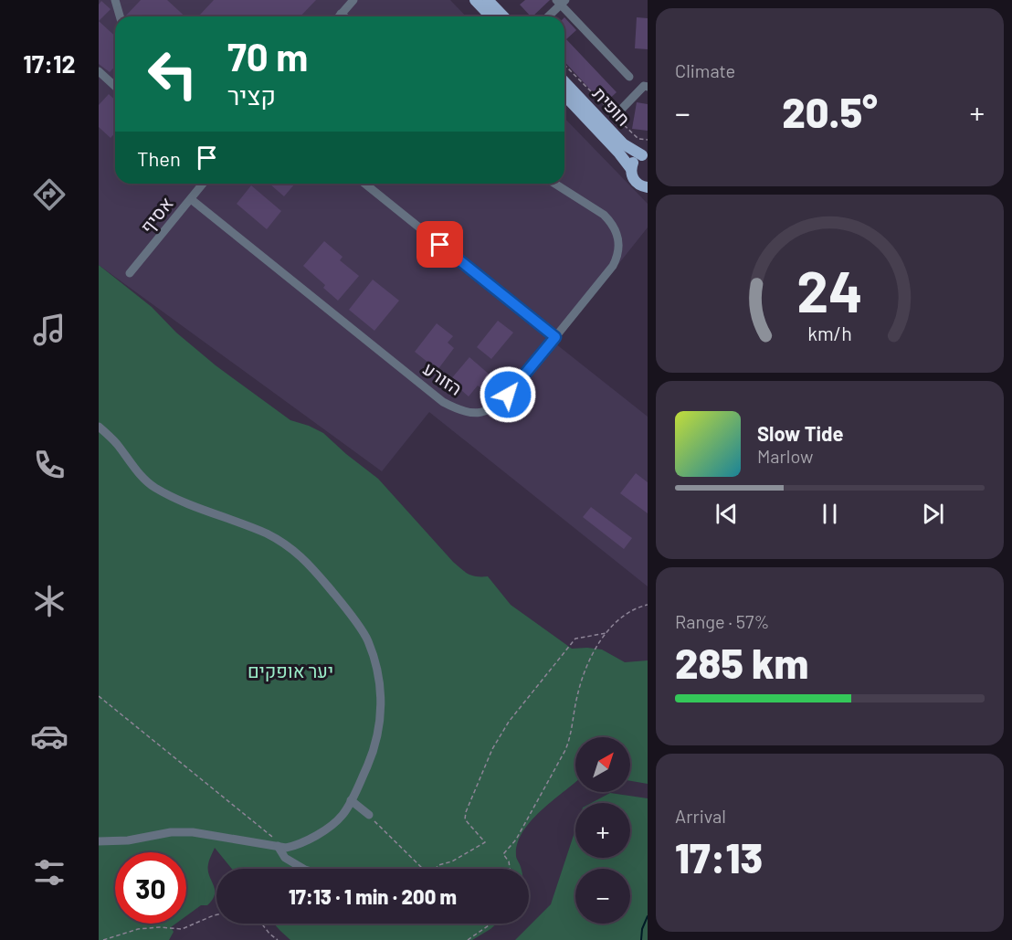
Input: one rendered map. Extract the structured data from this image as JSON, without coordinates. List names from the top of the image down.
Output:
{
  "streets": {
    "main road": ["חופית"],
    "street": ["אסיף", "הזורע"]
  },
  "crossings": [
    ["אסיף", "הזורע"]
  ],
  "parks": ["יער אופקים"],
  "north": "top right",
  "page": {
    "tabs": "17:12",
    "tile": [
      "Climate",
      ["Range · 57%", "285 km"],
      ["Arrival", "17:13"]
    ],
    "turn": ["70 m", "קציר"],
    "heat": ["−", "20.5°", "+"],
    "then": "Then",
    "song": ["Slow Tide", "Marlow"],
    "map_buttons": ["+", "−"],
    "limit": "30",
    "trip": "17:13 · 1 min · 200 m",
    "gauge": ["24", "km/h"]
  }
}
